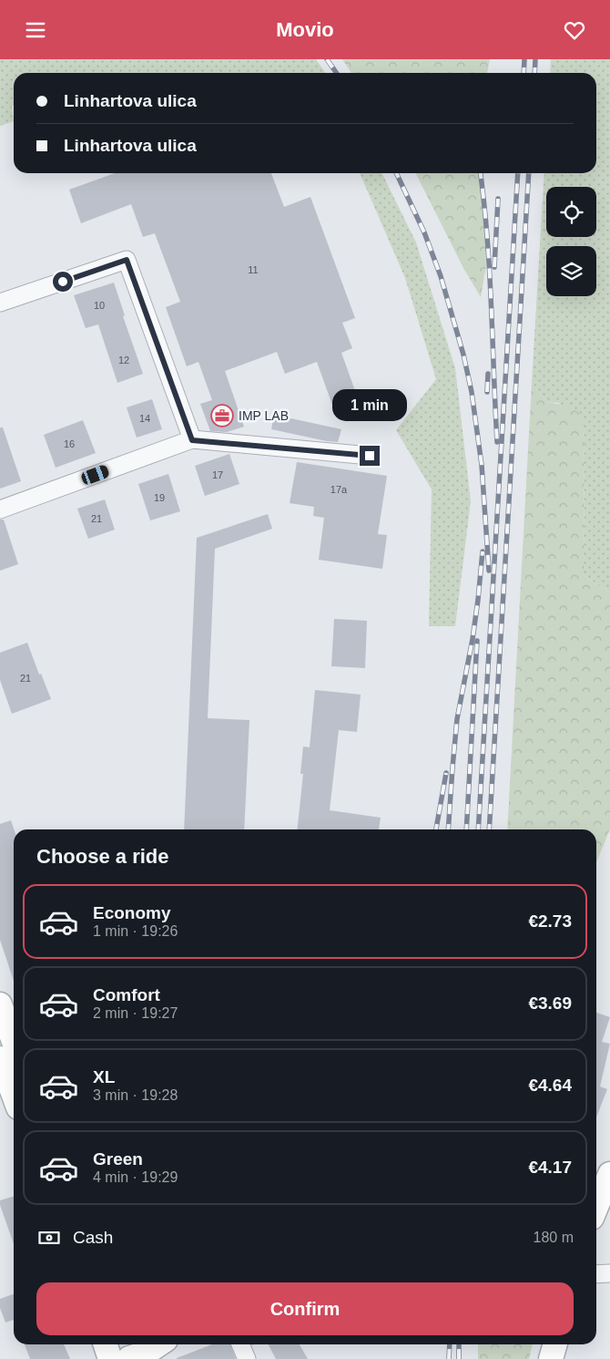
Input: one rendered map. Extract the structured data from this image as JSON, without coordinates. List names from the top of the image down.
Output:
{
  "places": {
    "office": ["IMP LAB"]
  },
  "house_numbers": [
    "11",
    "10",
    "12",
    "14",
    "16",
    "17",
    "17a",
    "19",
    "21",
    "21"
  ],
  "page": {
    "header": "Movio",
    "banner": ["Linhartova ulica", "Linhartova ulica"],
    "bubble": "1 min",
    "heading": "Choose a ride",
    "list": [
      {
        "name": "Economy",
        "note": "1 min · 19:26",
        "value": "€2.73"
      },
      {
        "name": "Comfort",
        "note": "2 min · 19:27",
        "value": "€3.69"
      },
      {
        "name": "XL",
        "note": "3 min · 19:28",
        "value": "€4.64"
      },
      {
        "name": "Green",
        "note": "4 min · 19:29",
        "value": "€4.17"
      }
    ],
    "pay": ["Cash", "180 m"],
    "buttons": "Confirm"
  }
}
